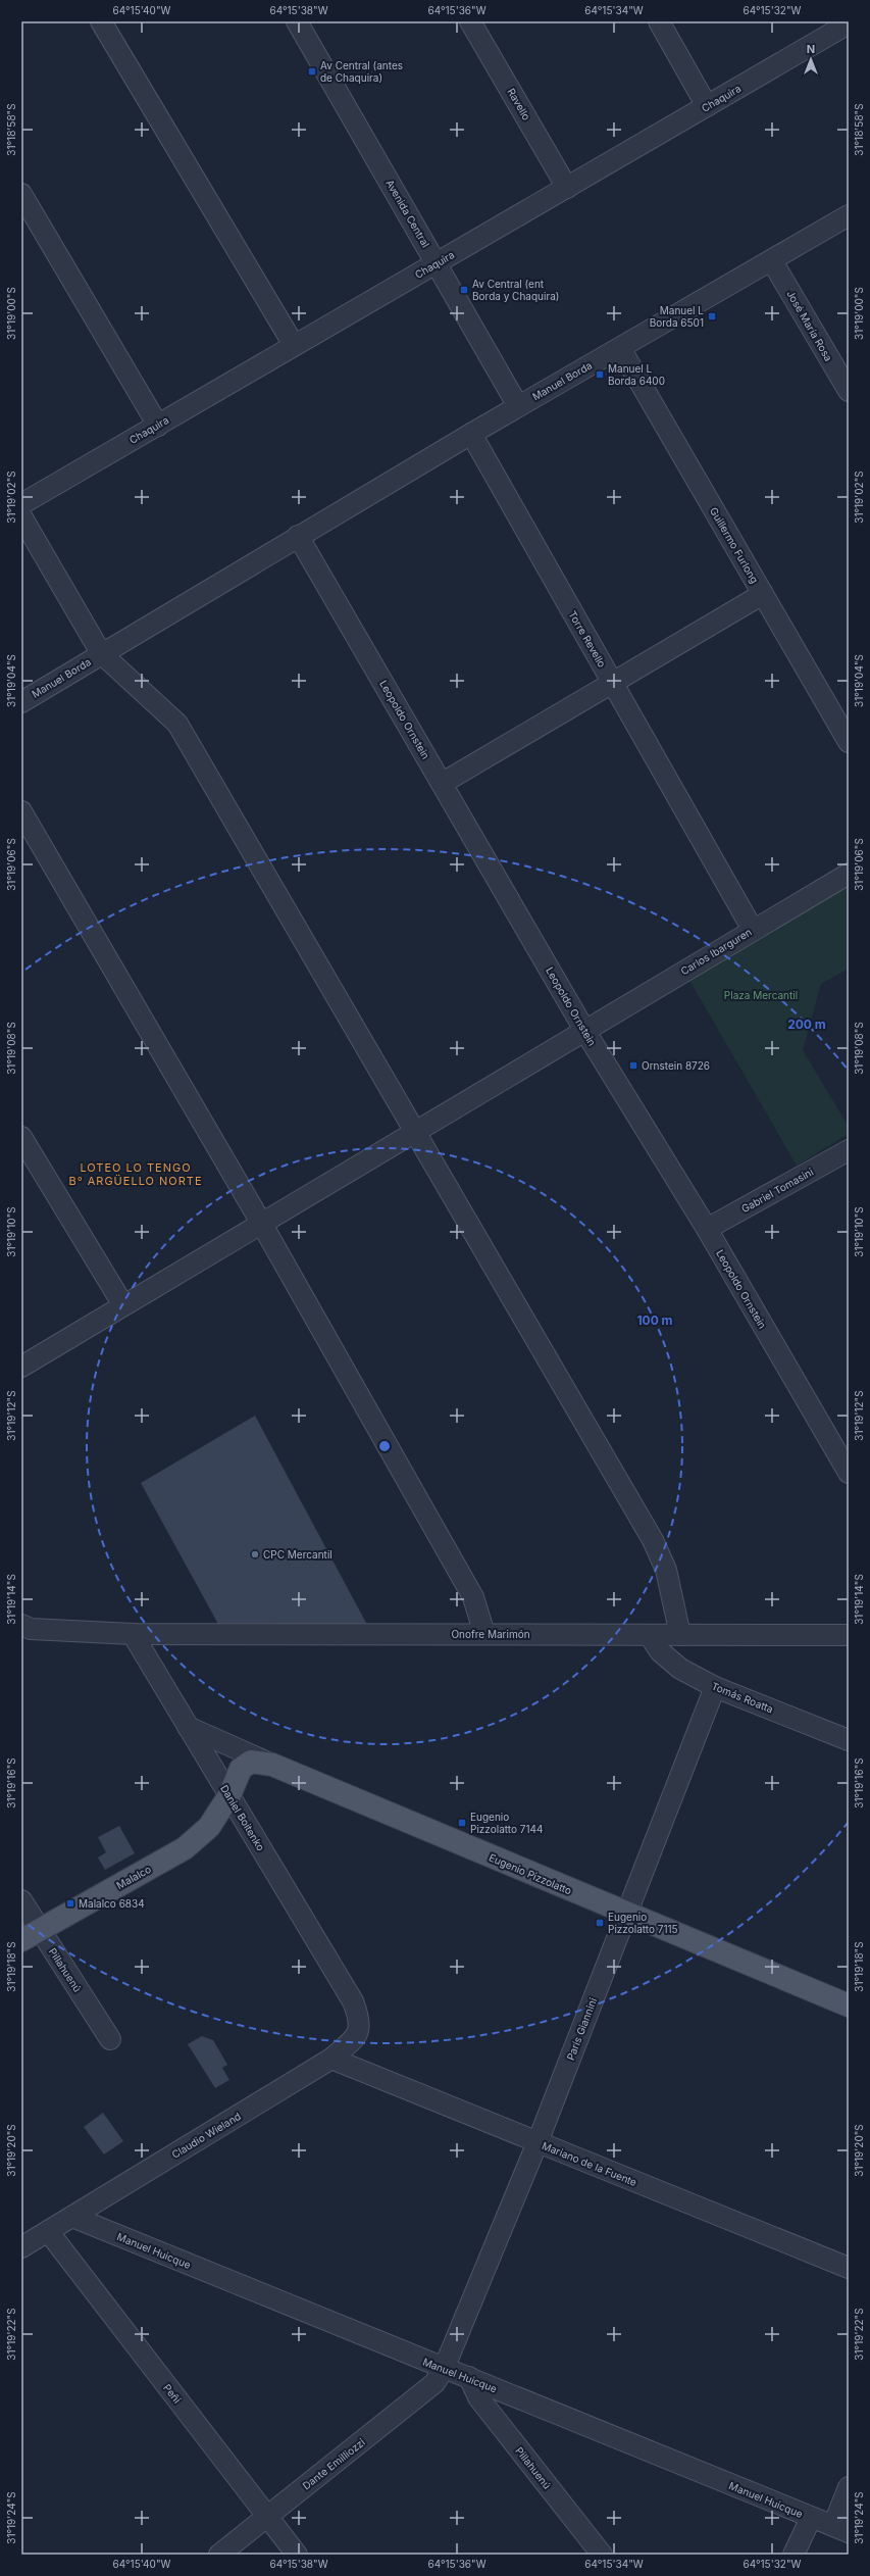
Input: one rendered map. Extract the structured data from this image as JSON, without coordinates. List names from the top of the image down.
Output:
{
  "streets": {
    "main road": ["Eugenio Pizzolatto", "Malalco"],
    "street": [
      "Chaquira",
      "Ravello",
      "Avenida Central",
      "José María Rosa",
      "Manuel Borda",
      "Guillermo Furlong",
      "Torre Revello",
      "Leopoldo Ornstein",
      "Carlos Ibarguren",
      "Gabriel Tomasini",
      "Onofre Marimón",
      "Tomás Roatta",
      "Daniel Boitenko",
      "Pillahuenú",
      "París Giannini",
      "Claudio Wieland",
      "Mariano de la Fuente",
      "Manuel Huicque",
      "Peñi",
      "Dante Emilliozzi"
    ]
  },
  "crossings": [
    ["Chaquira", "Ravello"],
    ["Chaquira", "Avenida Central"],
    ["Avenida Central", "Manuel Borda"],
    ["José María Rosa", "Manuel Borda"],
    ["Manuel Borda", "Guillermo Furlong"],
    ["Manuel Borda", "Torre Revello"],
    ["Manuel Borda", "Leopoldo Ornstein"],
    ["Torre Revello", "Carlos Ibarguren"],
    ["Leopoldo Ornstein", "Carlos Ibarguren"],
    ["Leopoldo Ornstein", "Gabriel Tomasini"],
    ["Onofre Marimón", "Tomás Roatta"],
    ["Onofre Marimón", "Daniel Boitenko"],
    ["Tomás Roatta", "París Giannini"],
    ["Daniel Boitenko", "Eugenio Pizzolatto"],
    ["Daniel Boitenko", "Malalco"],
    ["Daniel Boitenko", "Claudio Wieland"],
    ["Eugenio Pizzolatto", "Malalco"],
    ["Eugenio Pizzolatto", "París Giannini"],
    ["Malalco", "Pillahuenú"],
    ["Pillahuenú", "Manuel Huicque"],
    ["París Giannini", "Mariano de la Fuente"],
    ["París Giannini", "Manuel Huicque"],
    ["París Giannini", "Dante Emilliozzi"],
    ["Claudio Wieland", "Mariano de la Fuente"],
    ["Claudio Wieland", "Manuel Huicque"],
    ["Claudio Wieland", "Peñi"],
    ["Manuel Huicque", "Dante Emilliozzi"],
    ["Peñi", "Dante Emilliozzi"]
  ],
  "districts": ["LOTEO LO TENGO B° ARGÜELLO NORTE"],
  "parks": ["Plaza Mercantil"],
  "places": {
    "transit": [
      "Av Central (antes de Chaquira)",
      "Av Central (ent Borda y Chaquira)",
      "Manuel L Borda 6501",
      "Manuel L Borda 6400",
      "Ornstein 8726",
      "Eugenio Pizzolatto 7144",
      "Malalco 6834",
      "Eugenio Pizzolatto 7115"
    ],
    "other": ["CPC Mercantil"]
  },
  "north": "top",
  "coordinates": [
    "64°15'40\"W",
    "64°15'38\"W",
    "64°15'36\"W",
    "64°15'34\"W",
    "64°15'32\"W",
    "31°18'58\"S",
    "31°19'00\"S",
    "31°19'02\"S",
    "31°19'04\"S",
    "31°19'06\"S",
    "31°19'08\"S",
    "31°19'10\"S",
    "31°19'12\"S",
    "31°19'14\"S",
    "31°19'16\"S",
    "31°19'18\"S",
    "31°19'20\"S",
    "31°19'22\"S",
    "31°19'24\"S"
  ],
  "rings": ["200 m", "100 m"]
}
